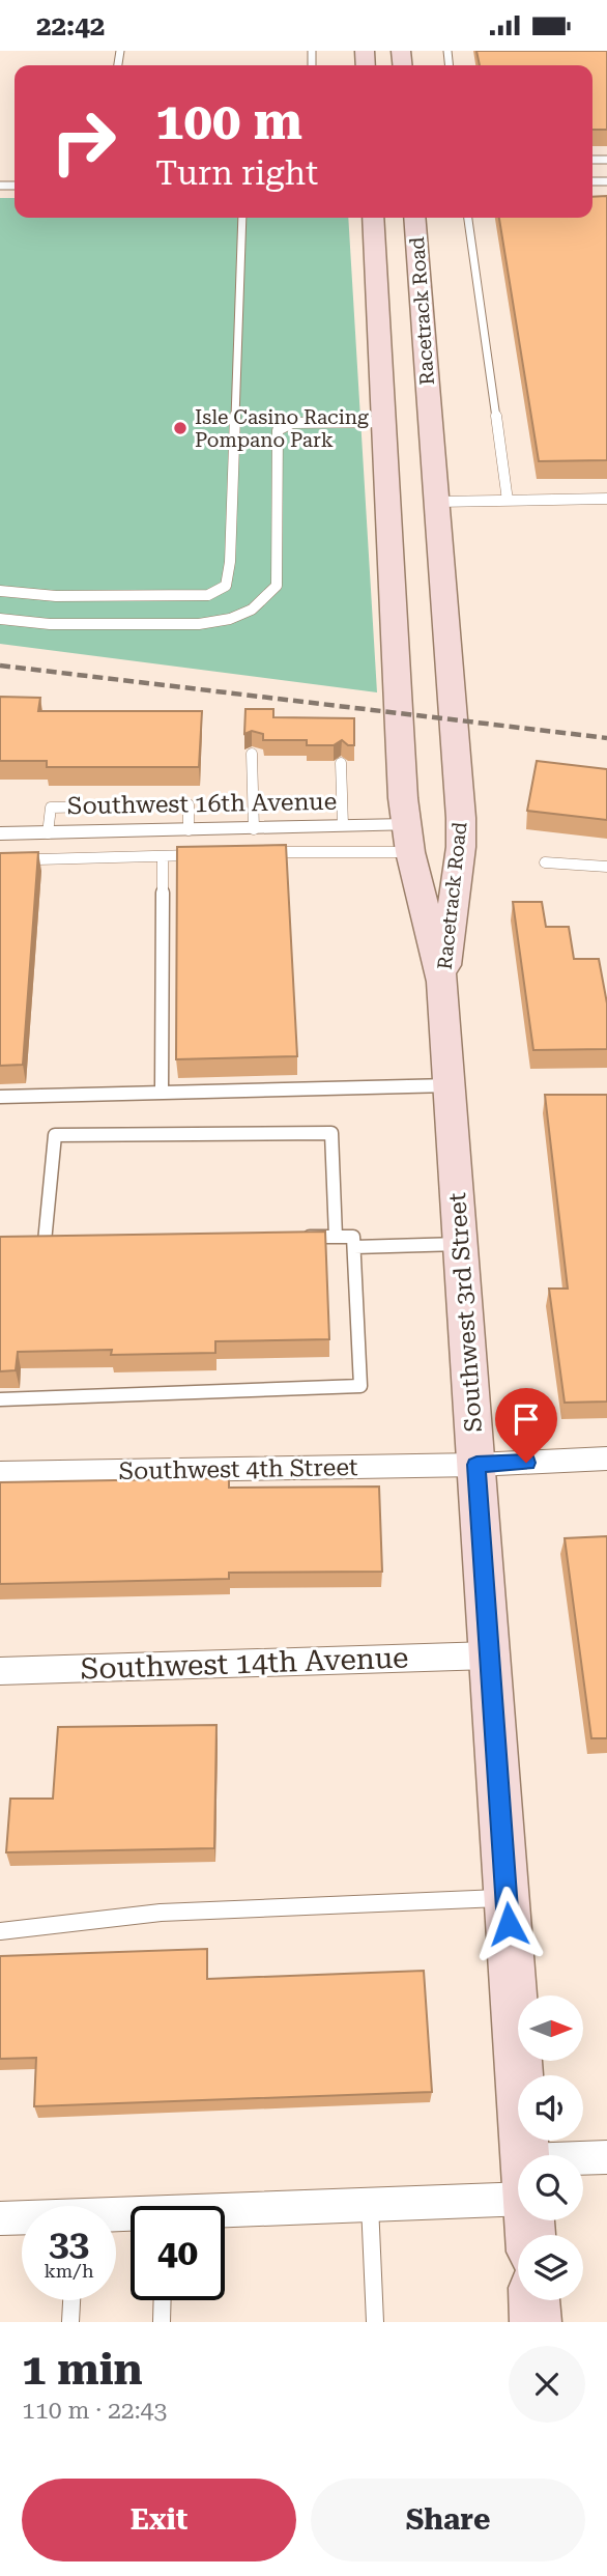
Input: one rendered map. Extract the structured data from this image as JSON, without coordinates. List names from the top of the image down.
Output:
{
  "streets": {
    "street": [
      "Racetrack Road",
      "Southwest 16th Avenue",
      "Southwest 3rd Street",
      "Southwest 4th Street",
      "Southwest 14th Avenue"
    ]
  },
  "crossings": [
    ["Racetrack Road", "Southwest 16th Avenue"],
    ["Racetrack Road", "Southwest 3rd Street"],
    ["Southwest 3rd Street", "Southwest 4th Street"],
    ["Southwest 3rd Street", "Southwest 14th Avenue"]
  ],
  "places": ["Isle Casino Racing Pompano Park"],
  "north": "right",
  "page": {
    "status": "22:42",
    "turn": ["100 m", "Turn right"],
    "speed": "33 km/h",
    "limit": "40",
    "heading": ["1 min", "110 m · 22:43"],
    "buttons": ["Exit", "Share"]
  }
}
